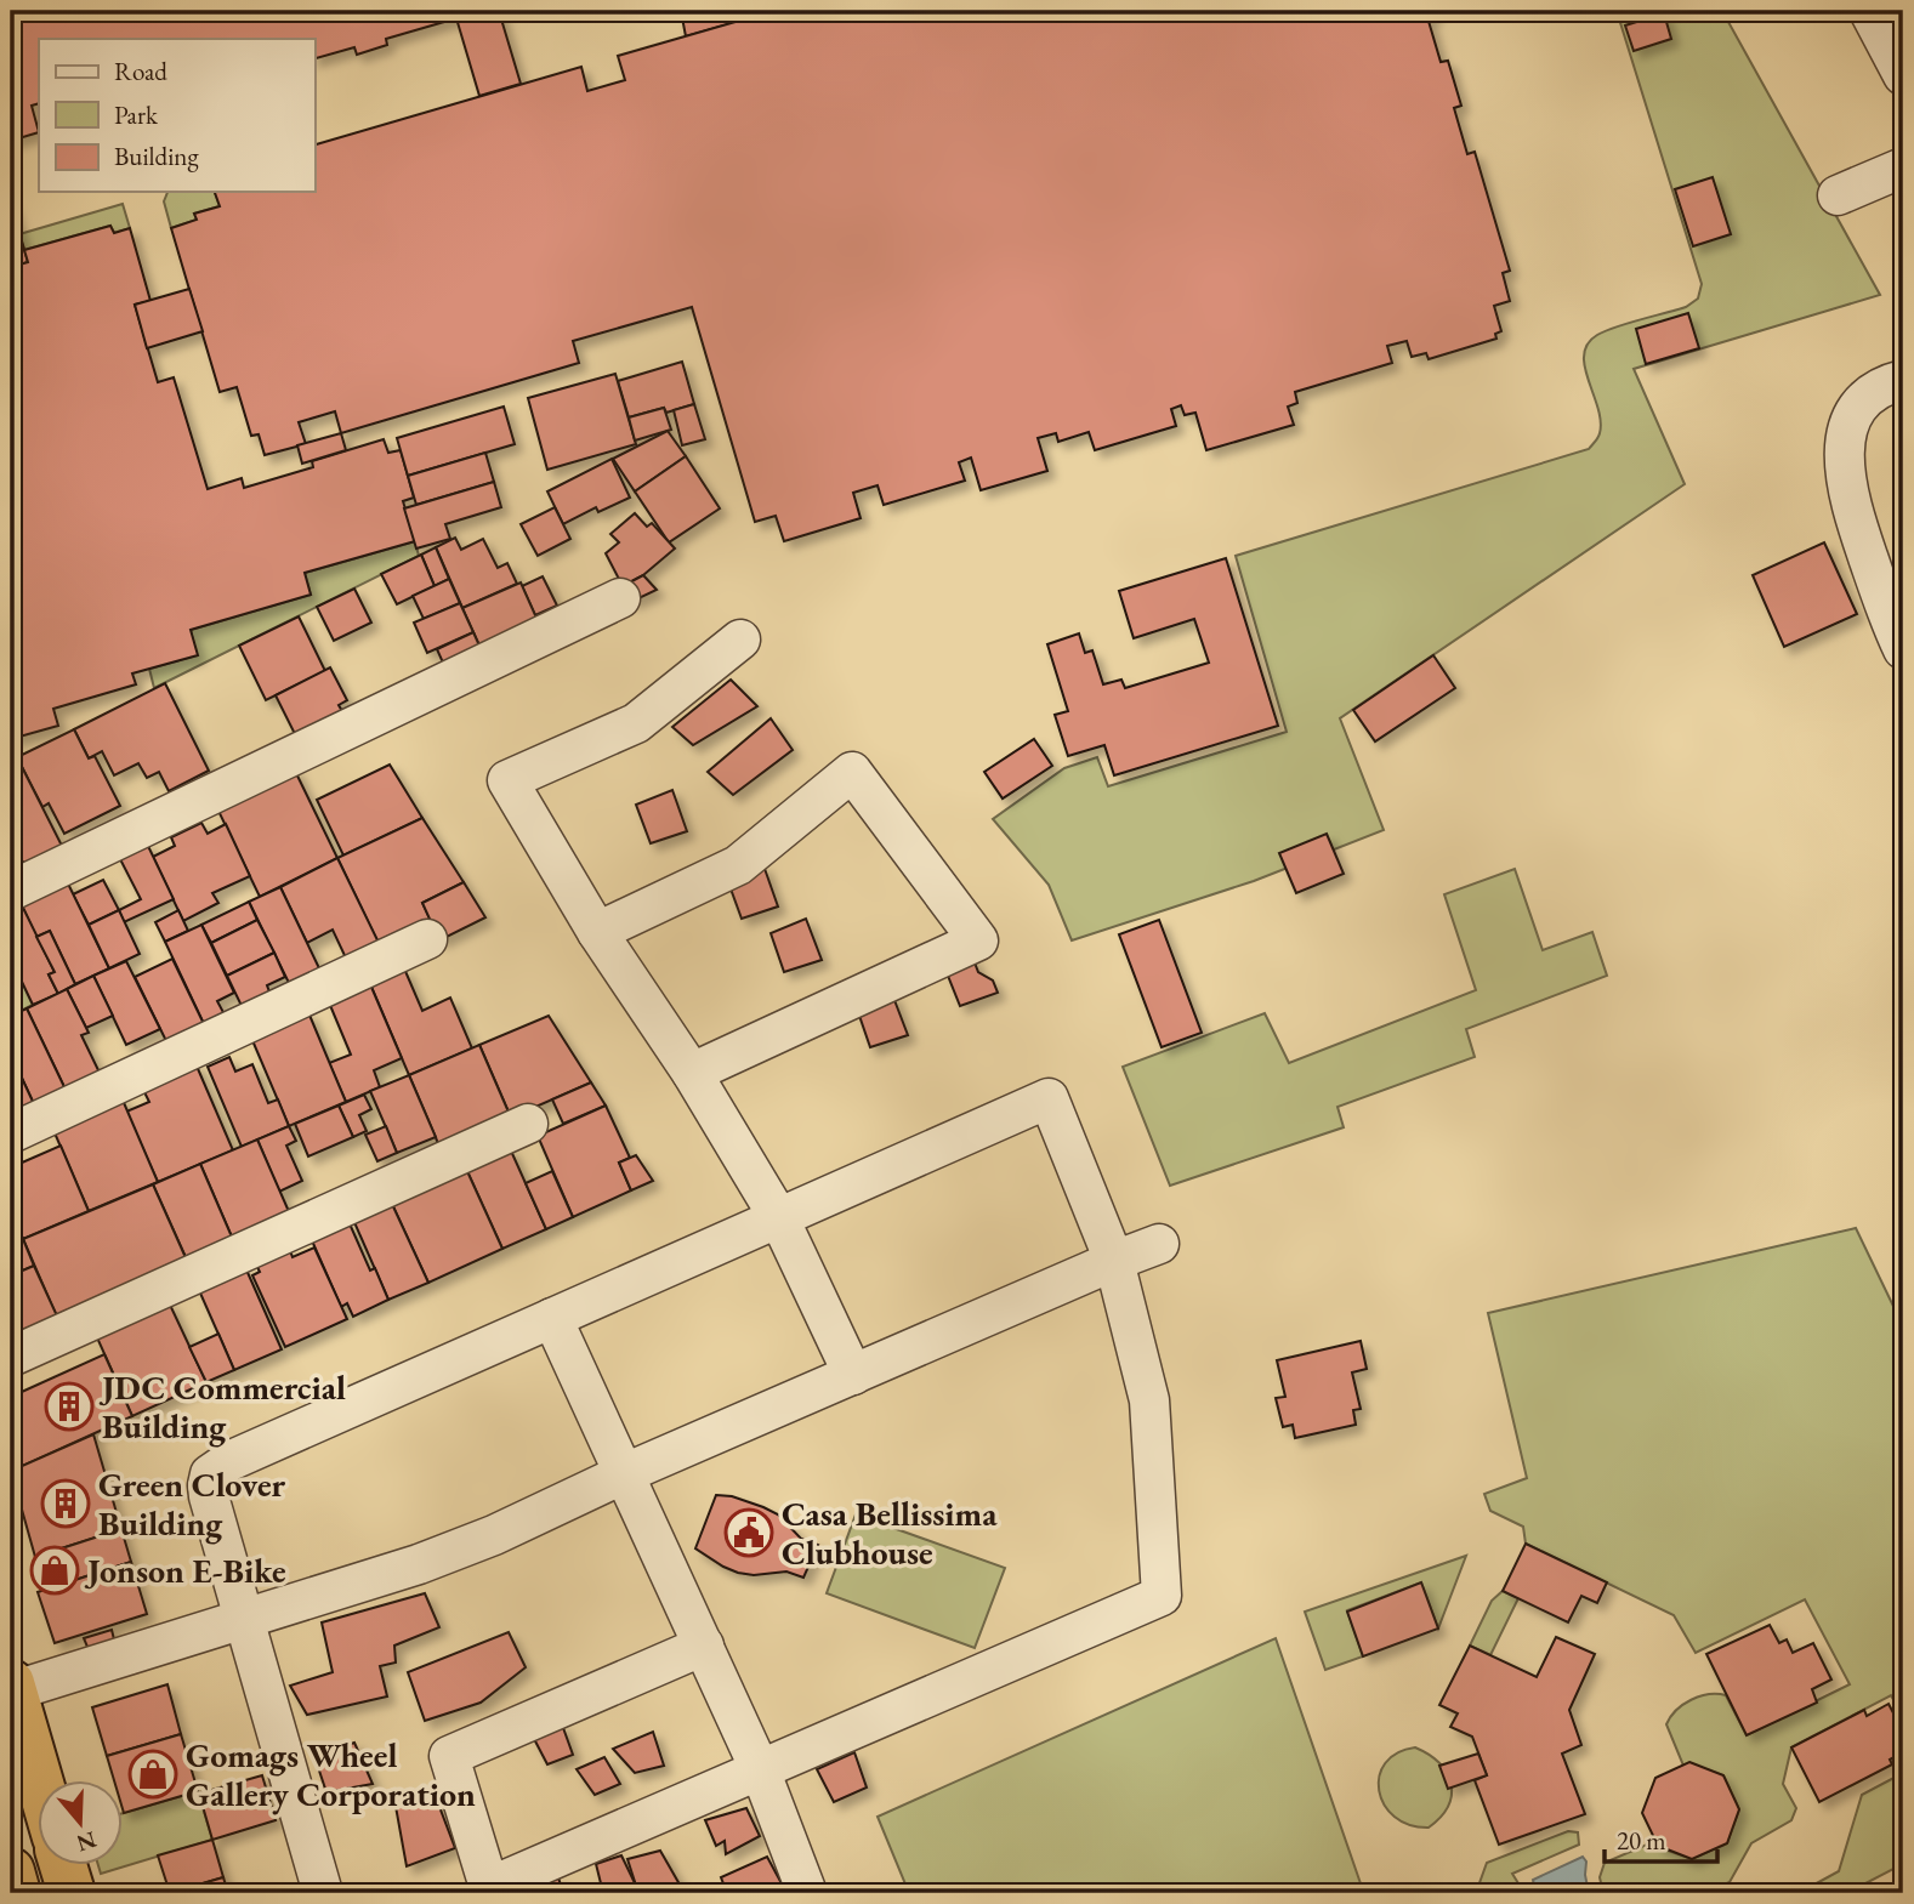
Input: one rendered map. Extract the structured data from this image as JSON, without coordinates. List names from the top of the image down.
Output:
{
  "places": {
    "building": ["JDC Commercial Building", "Green Clover Building"],
    "public building": ["Casa Bellissima Clubhouse"],
    "shop": ["Jonson E-Bike", "Gomags Wheel Gallery Corporation"]
  },
  "legend": ["Road", "Park", "Building"],
  "scale_bar": "20 m",
  "north": "bottom"
}
